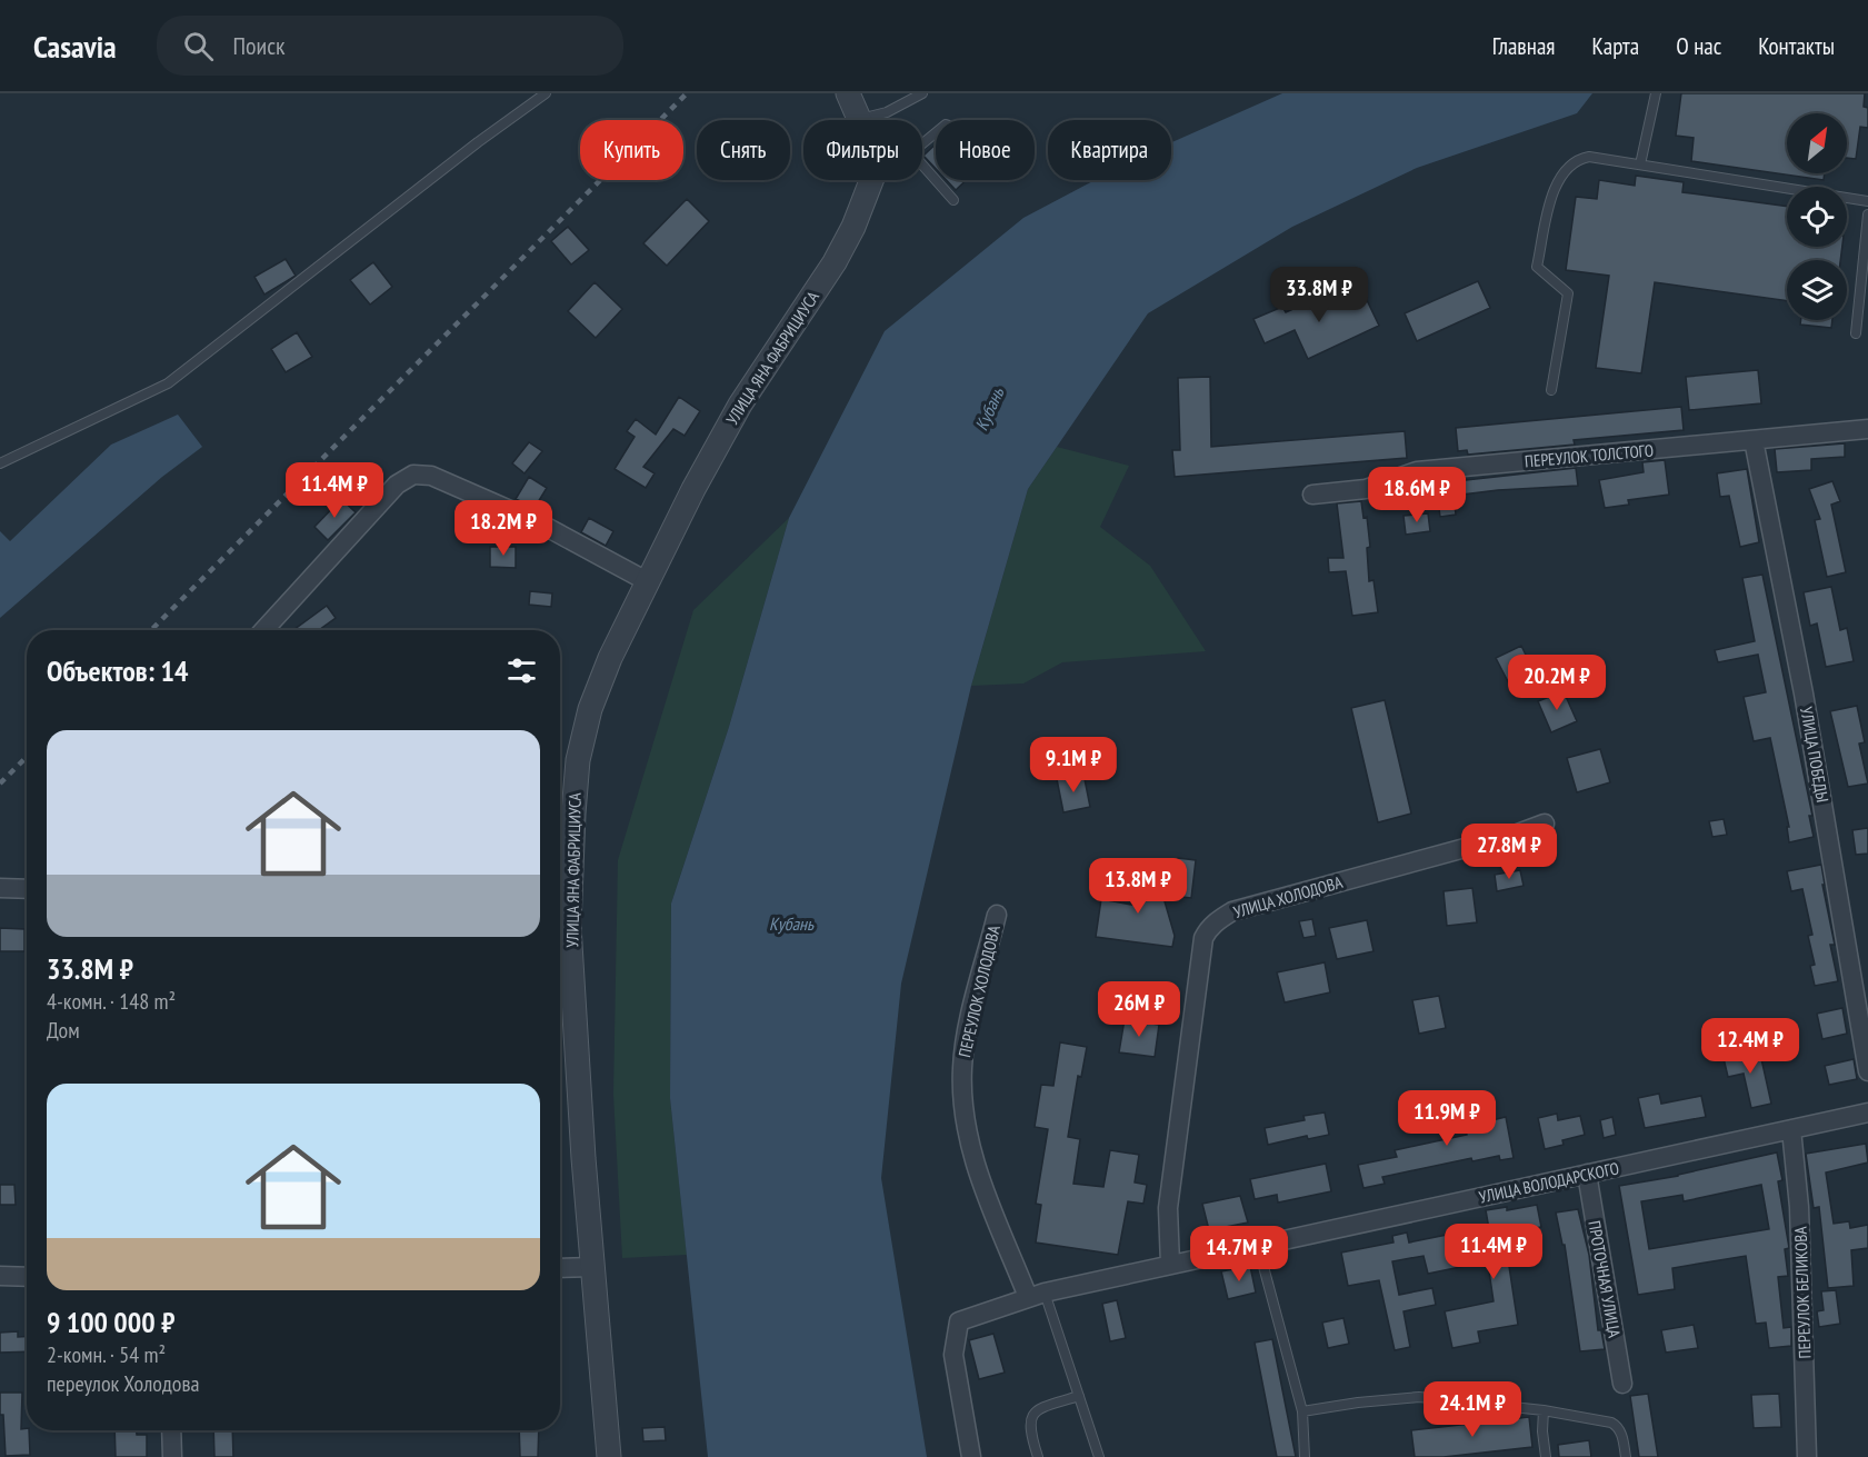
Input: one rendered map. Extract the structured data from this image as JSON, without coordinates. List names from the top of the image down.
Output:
{
  "streets": {
    "street": [
      "УЛИЦА ЯНА ФАБРИЦИУСА",
      "ПЕРЕУЛОК ТОЛСТОГО",
      "УЛИЦА ПОБЕДЫ",
      "УЛИЦА ХОЛОДОВА",
      "ПЕРЕУЛОК ХОЛОДОВА",
      "УЛИЦА ВОЛОДАРСКОГО",
      "ПРОТОЧНАЯ УЛИЦА",
      "ПЕРЕУЛОК БЕЛИКОВА"
    ]
  },
  "crossings": [
    ["ПЕРЕУЛОК ТОЛСТОГО", "УЛИЦА ПОБЕДЫ"],
    ["УЛИЦА ХОЛОДОВА", "УЛИЦА ВОЛОДАРСКОГО"],
    ["ПЕРЕУЛОК ХОЛОДОВА", "УЛИЦА ВОЛОДАРСКОГО"],
    ["УЛИЦА ВОЛОДАРСКОГО", "ПРОТОЧНАЯ УЛИЦА"],
    ["УЛИЦА ВОЛОДАРСКОГО", "ПЕРЕУЛОК БЕЛИКОВА"]
  ],
  "water": ["Кубань"],
  "north": "top right",
  "page": {
    "header": "Casavia",
    "search": "Поиск",
    "nav": [
      "Главная",
      "Карта",
      "О нас",
      "Контакты"
    ],
    "chip": [
      "Купить",
      "Снять",
      "Фильтры",
      "Новое",
      "Квартира"
    ],
    "price": [
      "33.8M ₽",
      "11.4M ₽",
      "18.6M ₽",
      "18.2M ₽",
      "20.2M ₽",
      "9.1M ₽",
      "27.8M ₽",
      "13.8M ₽",
      "26M ₽",
      "12.4M ₽",
      "11.9M ₽",
      "11.4M ₽",
      "14.7M ₽",
      "24.1M ₽"
    ],
    "heading": "Объектов: 14",
    "list": [
      {
        "name": "33.8M ₽",
        "note": "4-комн. · 148 m² · Дом"
      },
      {
        "name": "9 100 000 ₽",
        "note": "2-комн. · 54 m² · переулок Холодова"
      }
    ]
  }
}
